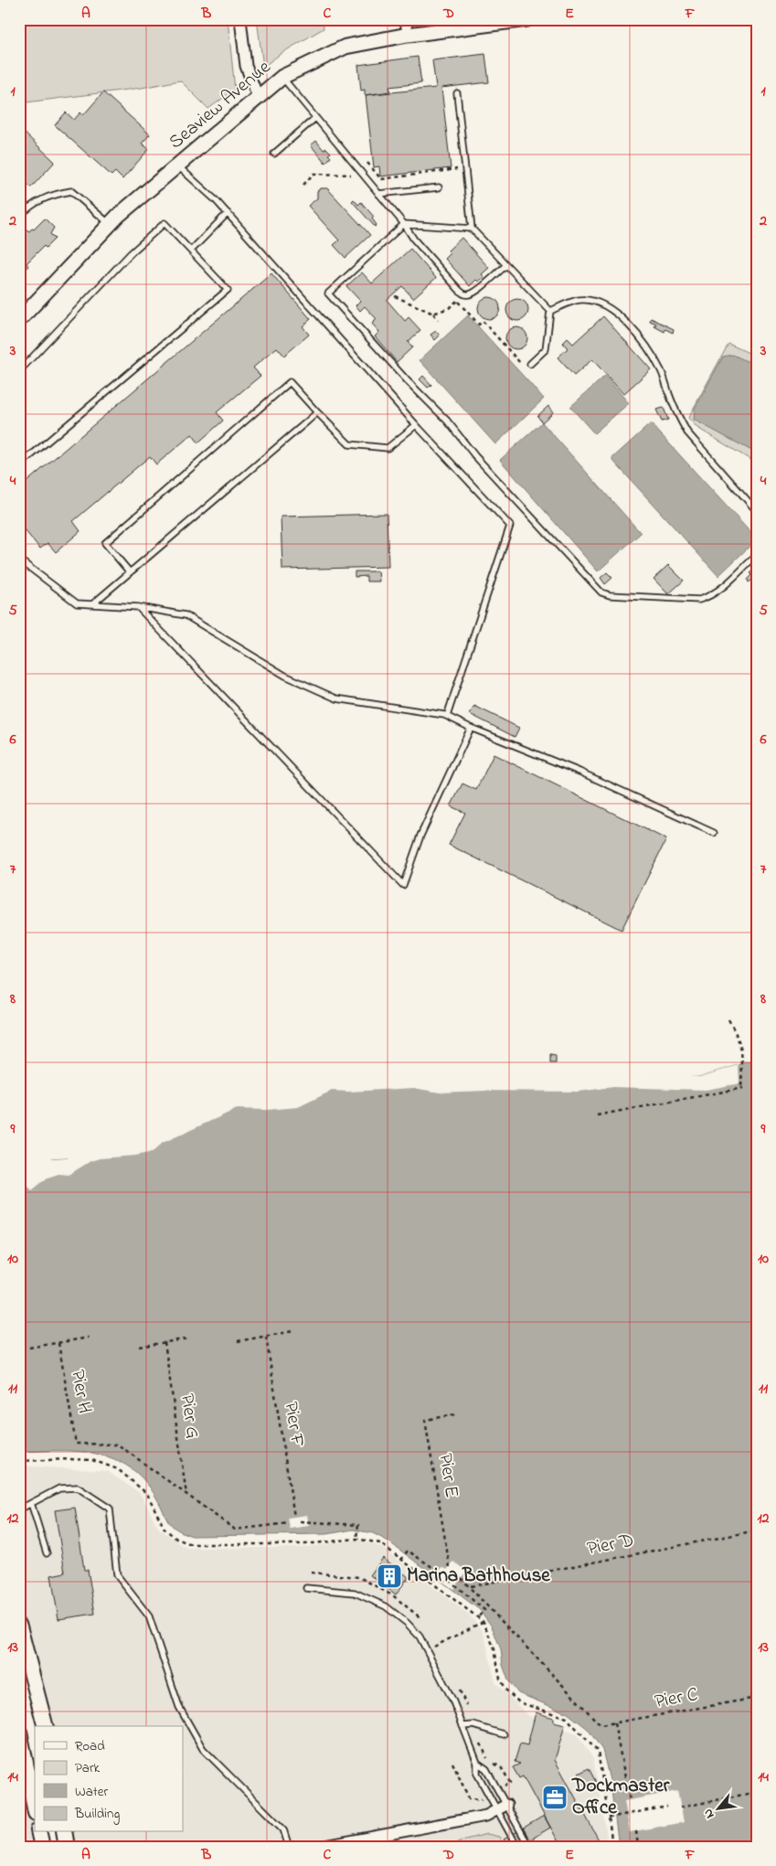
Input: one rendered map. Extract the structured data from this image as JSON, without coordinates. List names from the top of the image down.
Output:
{
  "streets": {
    "street": ["Seaview Avenue"],
    "path": [
      "Pier H",
      "Pier G",
      "Pier F",
      "Pier E",
      "Pier D",
      "Pier C"
    ]
  },
  "crossings": [
    ["Pier H", "Pier G"],
    ["Pier D", "Pier C"]
  ],
  "places": {
    "building": ["Marina Bathhouse"],
    "office": ["Dockmaster Office"]
  },
  "legend": [
    "Road",
    "Park",
    "Water",
    "Building"
  ],
  "north": "bottom left",
  "grid": {
    "columns": [
      "A",
      "B",
      "C",
      "D",
      "E",
      "F"
    ],
    "rows": [
      "1",
      "2",
      "3",
      "4",
      "5",
      "6",
      "7",
      "8",
      "9",
      "10",
      "11",
      "12",
      "13",
      "14"
    ]
  }
}
